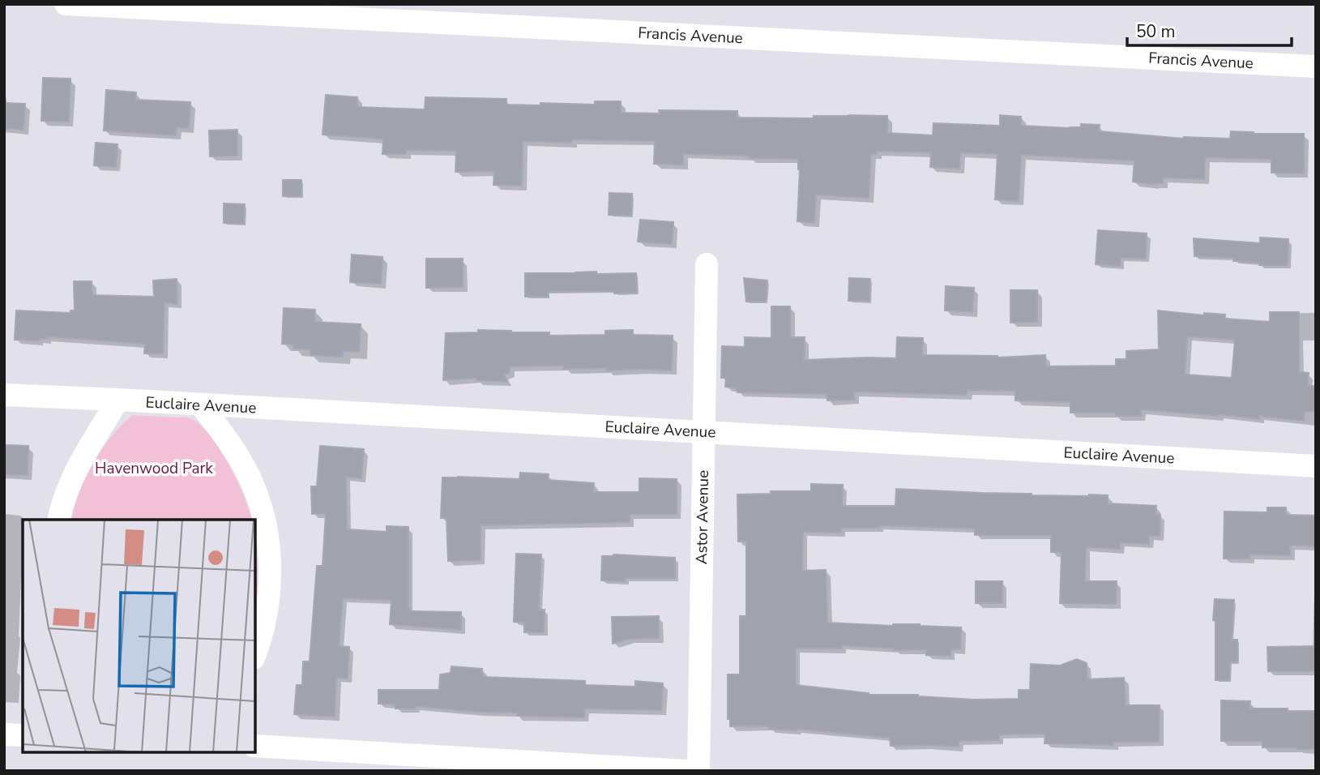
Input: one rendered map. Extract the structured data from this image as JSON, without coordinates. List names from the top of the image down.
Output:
{
  "streets": {
    "street": ["Francis Avenue", "Euclaire Avenue", "Astor Avenue"]
  },
  "crossings": [
    ["Euclaire Avenue", "Astor Avenue"]
  ],
  "parks": ["Havenwood Park"],
  "scale_bar": "50 m"
}
